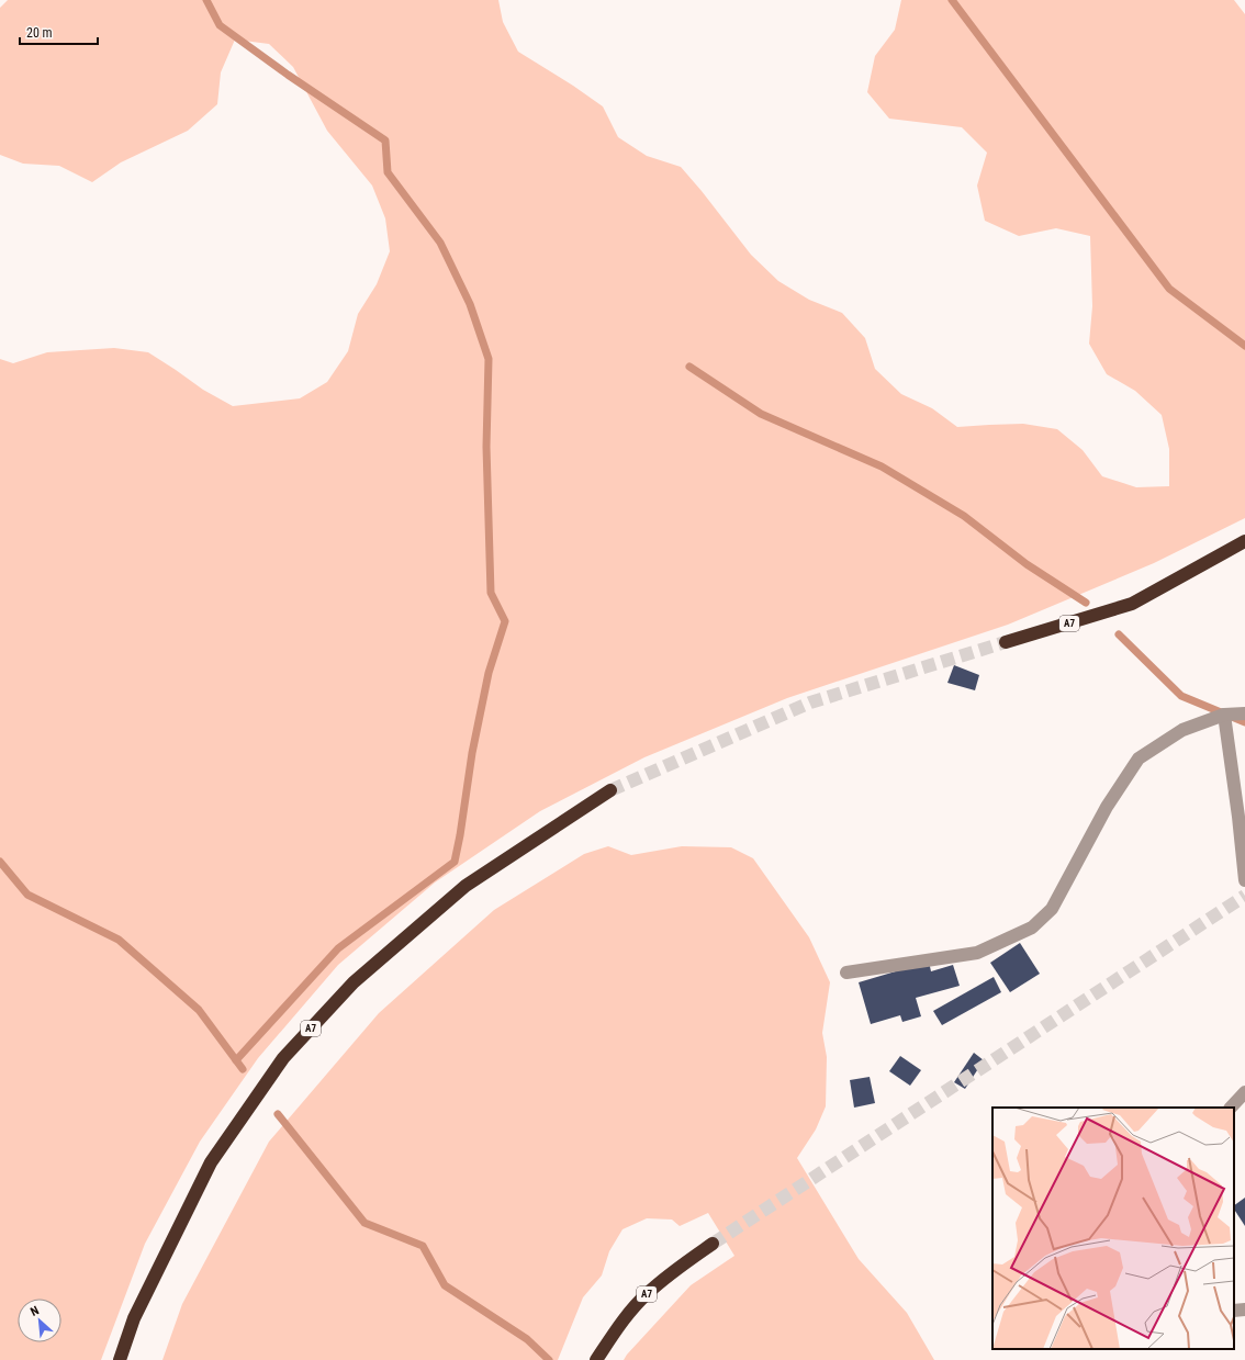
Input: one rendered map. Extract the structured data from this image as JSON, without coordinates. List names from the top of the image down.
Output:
{
  "streets": {
    "highway": ["A7"]
  },
  "scale_bar": "20 m",
  "north": "top left"
}
